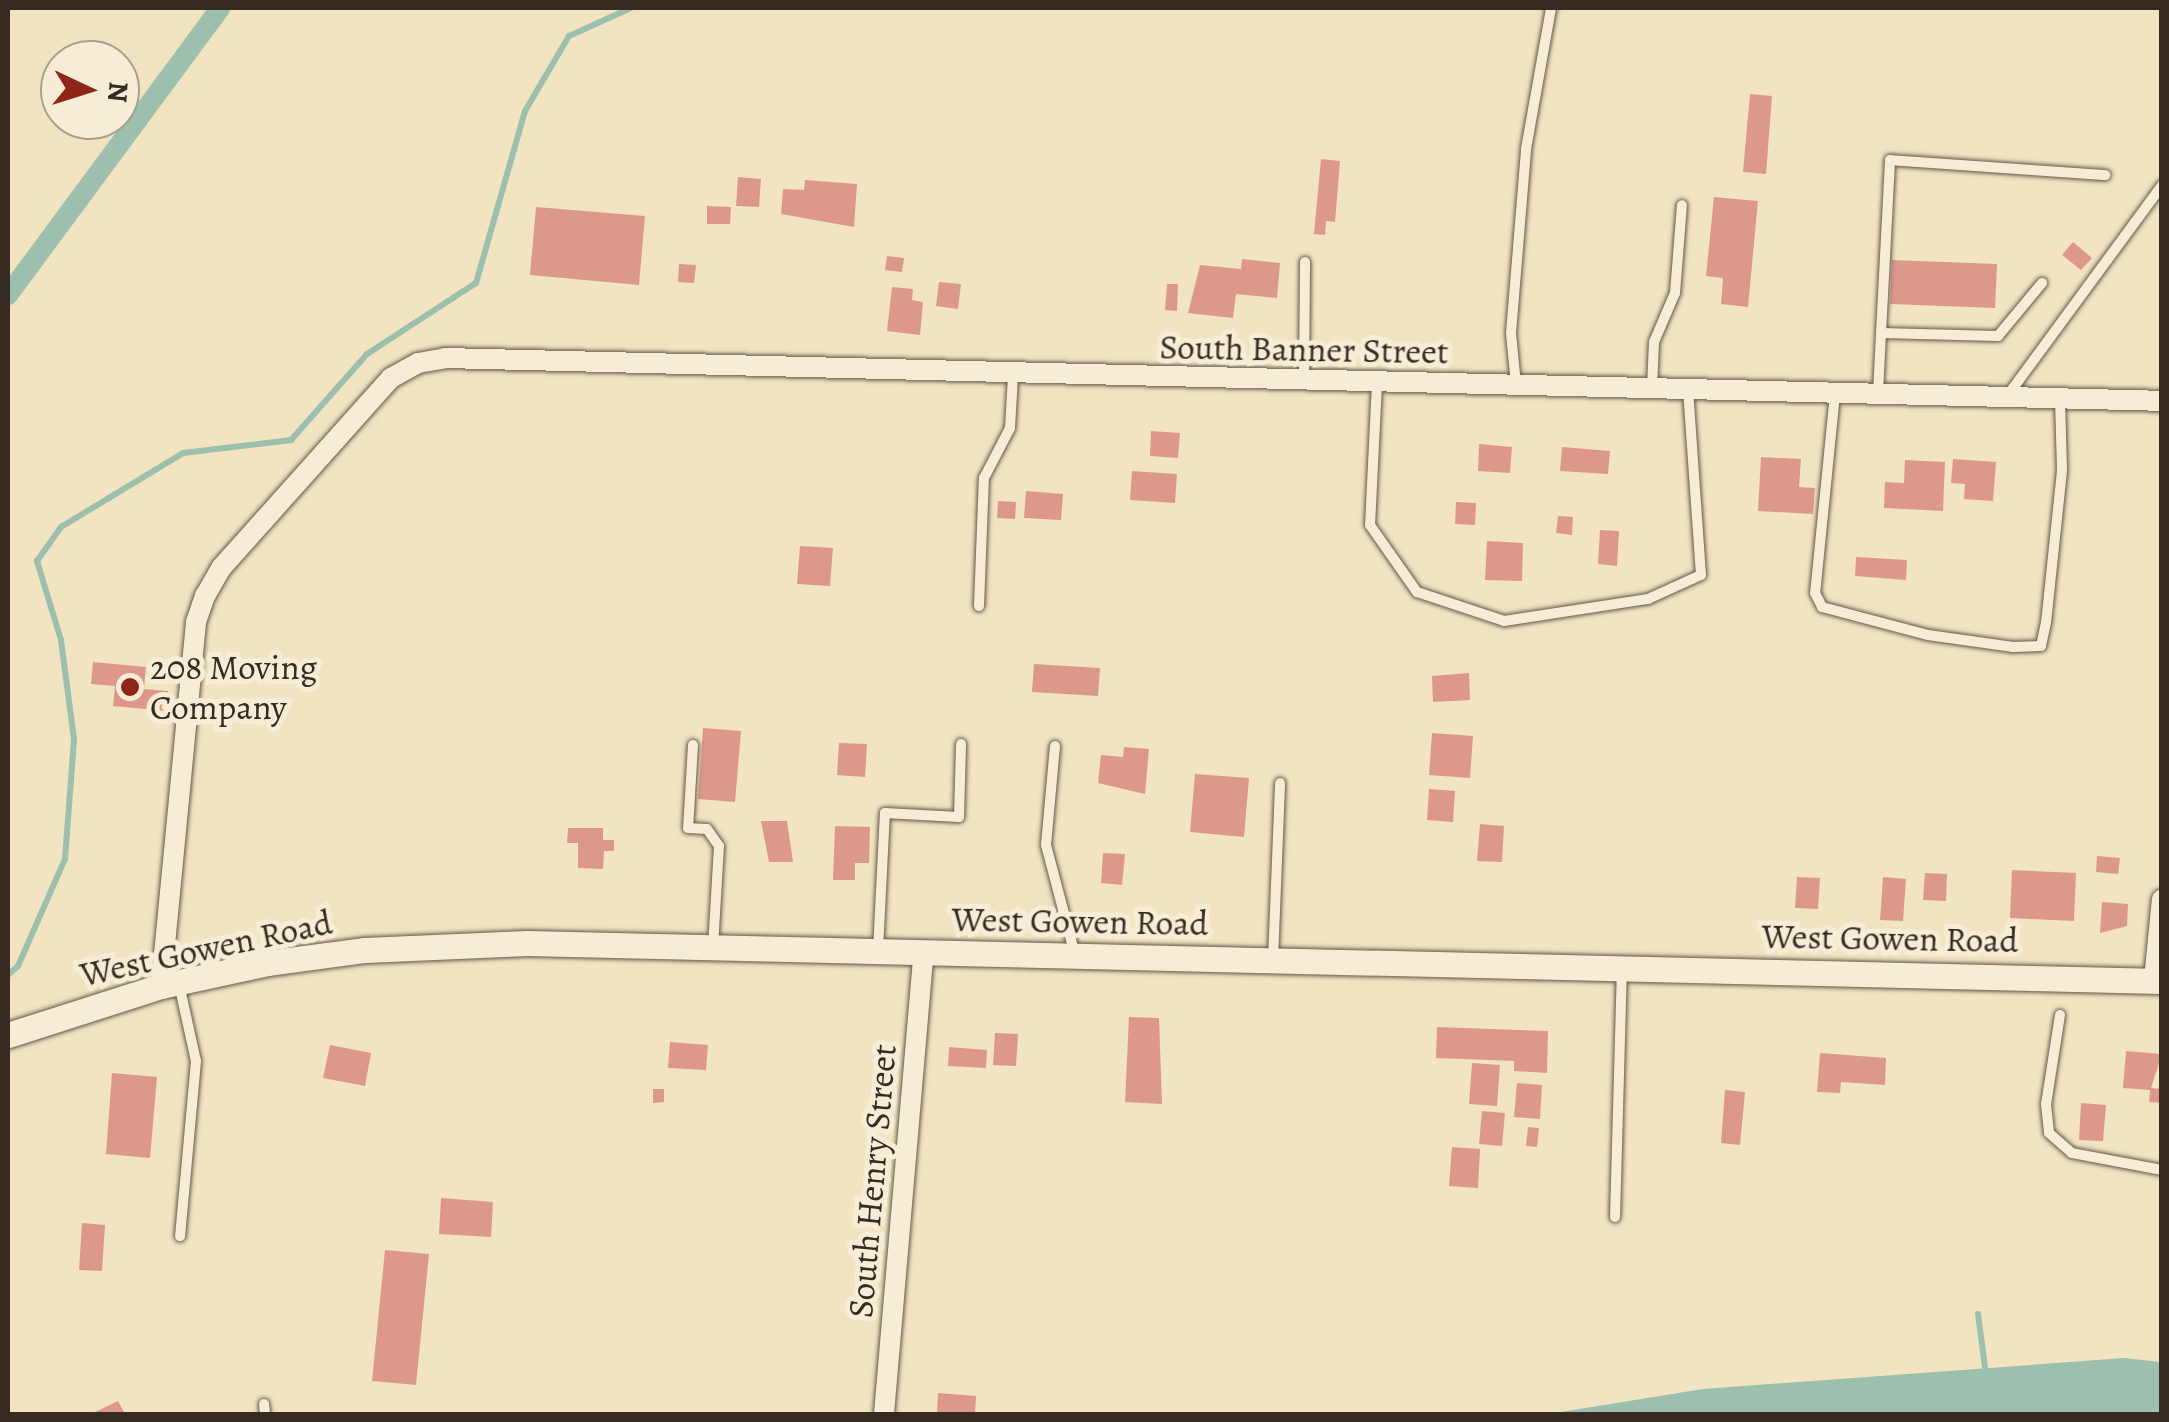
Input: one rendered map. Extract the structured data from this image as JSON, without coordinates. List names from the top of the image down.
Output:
{
  "streets": {
    "street": ["South Banner Street", "West Gowen Road", "South Henry Street"]
  },
  "crossings": [
    ["South Banner Street", "West Gowen Road"],
    ["West Gowen Road", "South Henry Street"]
  ],
  "places": ["208 Moving Company"],
  "north": "right"
}
